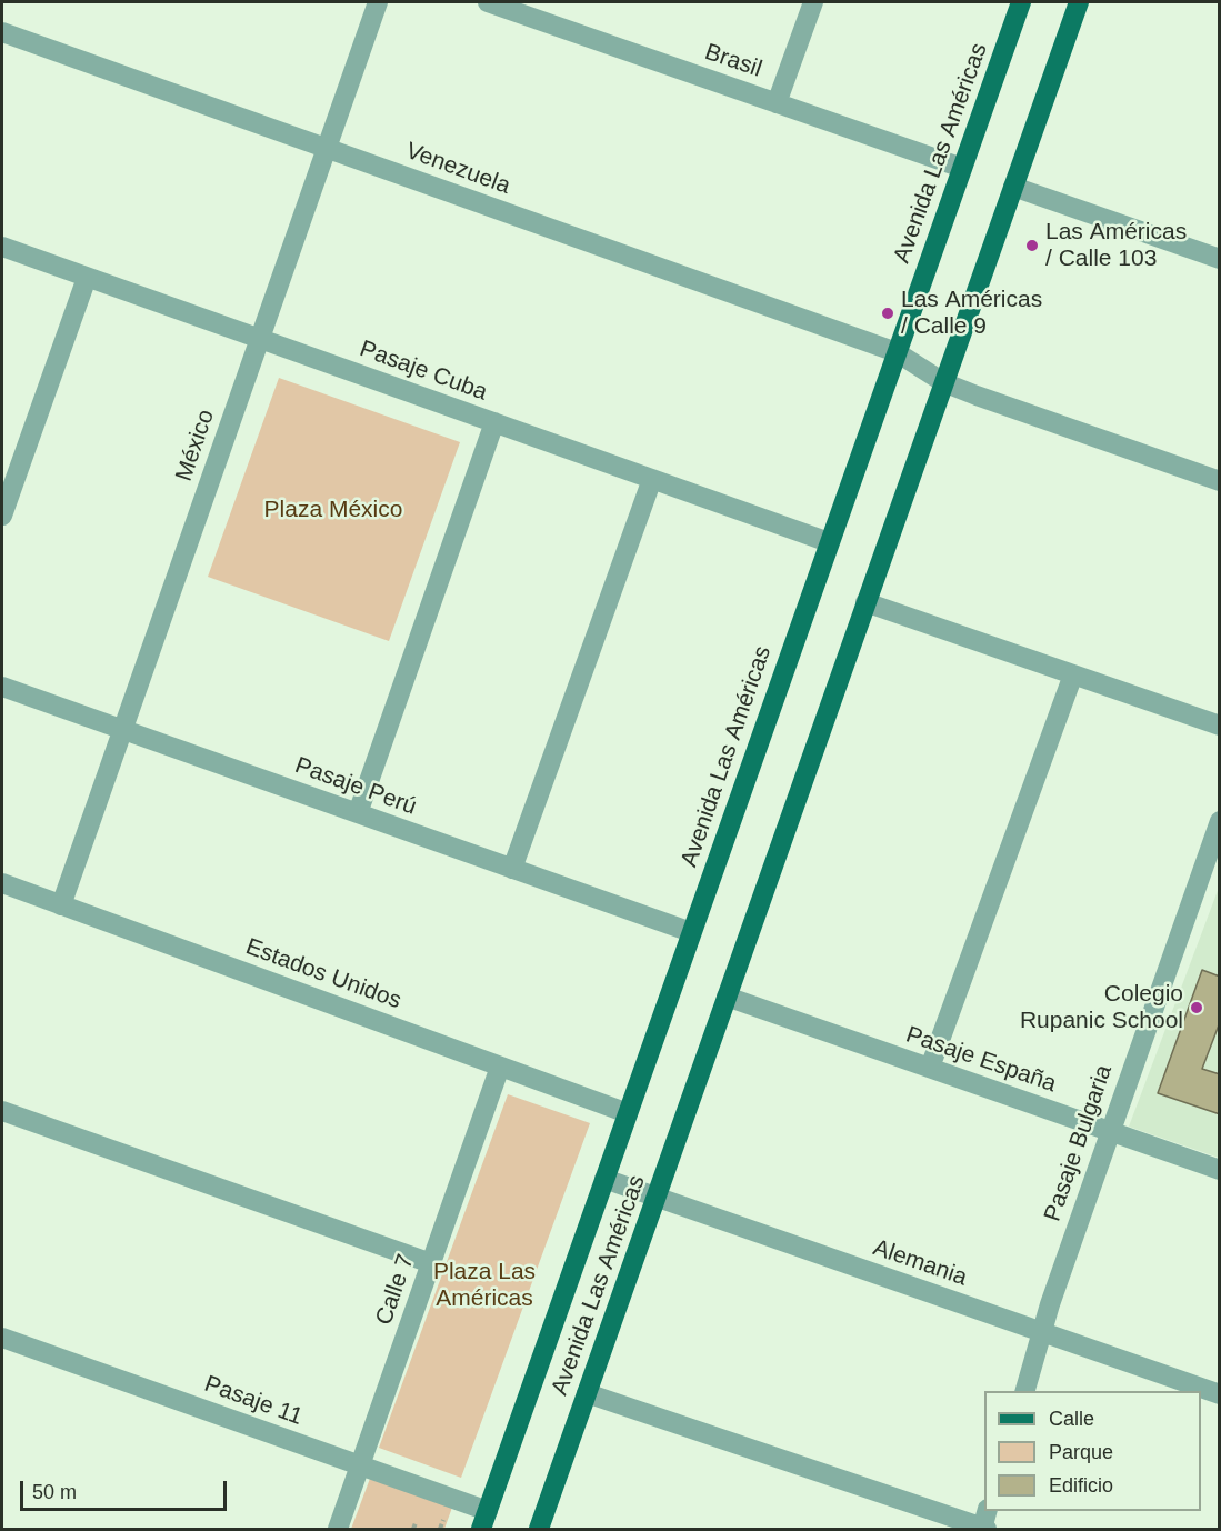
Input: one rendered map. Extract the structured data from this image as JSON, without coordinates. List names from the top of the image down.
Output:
{
  "streets": {
    "main road": ["Avenida Las Américas"],
    "street": [
      "Brasil",
      "Venezuela",
      "Pasaje Cuba",
      "México",
      "Pasaje Perú",
      "Estados Unidos",
      "Pasaje España",
      "Pasaje Bulgaria",
      "Alemania",
      "Calle 7",
      "Pasaje 11"
    ]
  },
  "crossings": [
    ["Brasil", "Avenida Las Américas"],
    ["Avenida Las Américas", "Venezuela"],
    ["Avenida Las Américas", "Pasaje Cuba"],
    ["Avenida Las Américas", "Pasaje Perú"],
    ["Avenida Las Américas", "Estados Unidos"],
    ["Avenida Las Américas", "Pasaje España"],
    ["Avenida Las Américas", "Alemania"],
    ["Avenida Las Américas", "Pasaje 11"],
    ["Venezuela", "México"],
    ["Pasaje Cuba", "México"],
    ["México", "Pasaje Perú"],
    ["México", "Estados Unidos"],
    ["Estados Unidos", "Calle 7"],
    ["Pasaje España", "Pasaje Bulgaria"],
    ["Pasaje Bulgaria", "Alemania"],
    ["Calle 7", "Pasaje 11"]
  ],
  "parks": ["Plaza México", "Plaza Las Américas"],
  "places": ["Las Américas / Calle 103", "Las Américas / Calle 9", "Colegio Rupanic School"],
  "legend": ["Calle", "Parque", "Edificio"],
  "scale_bar": "50 m"
}
